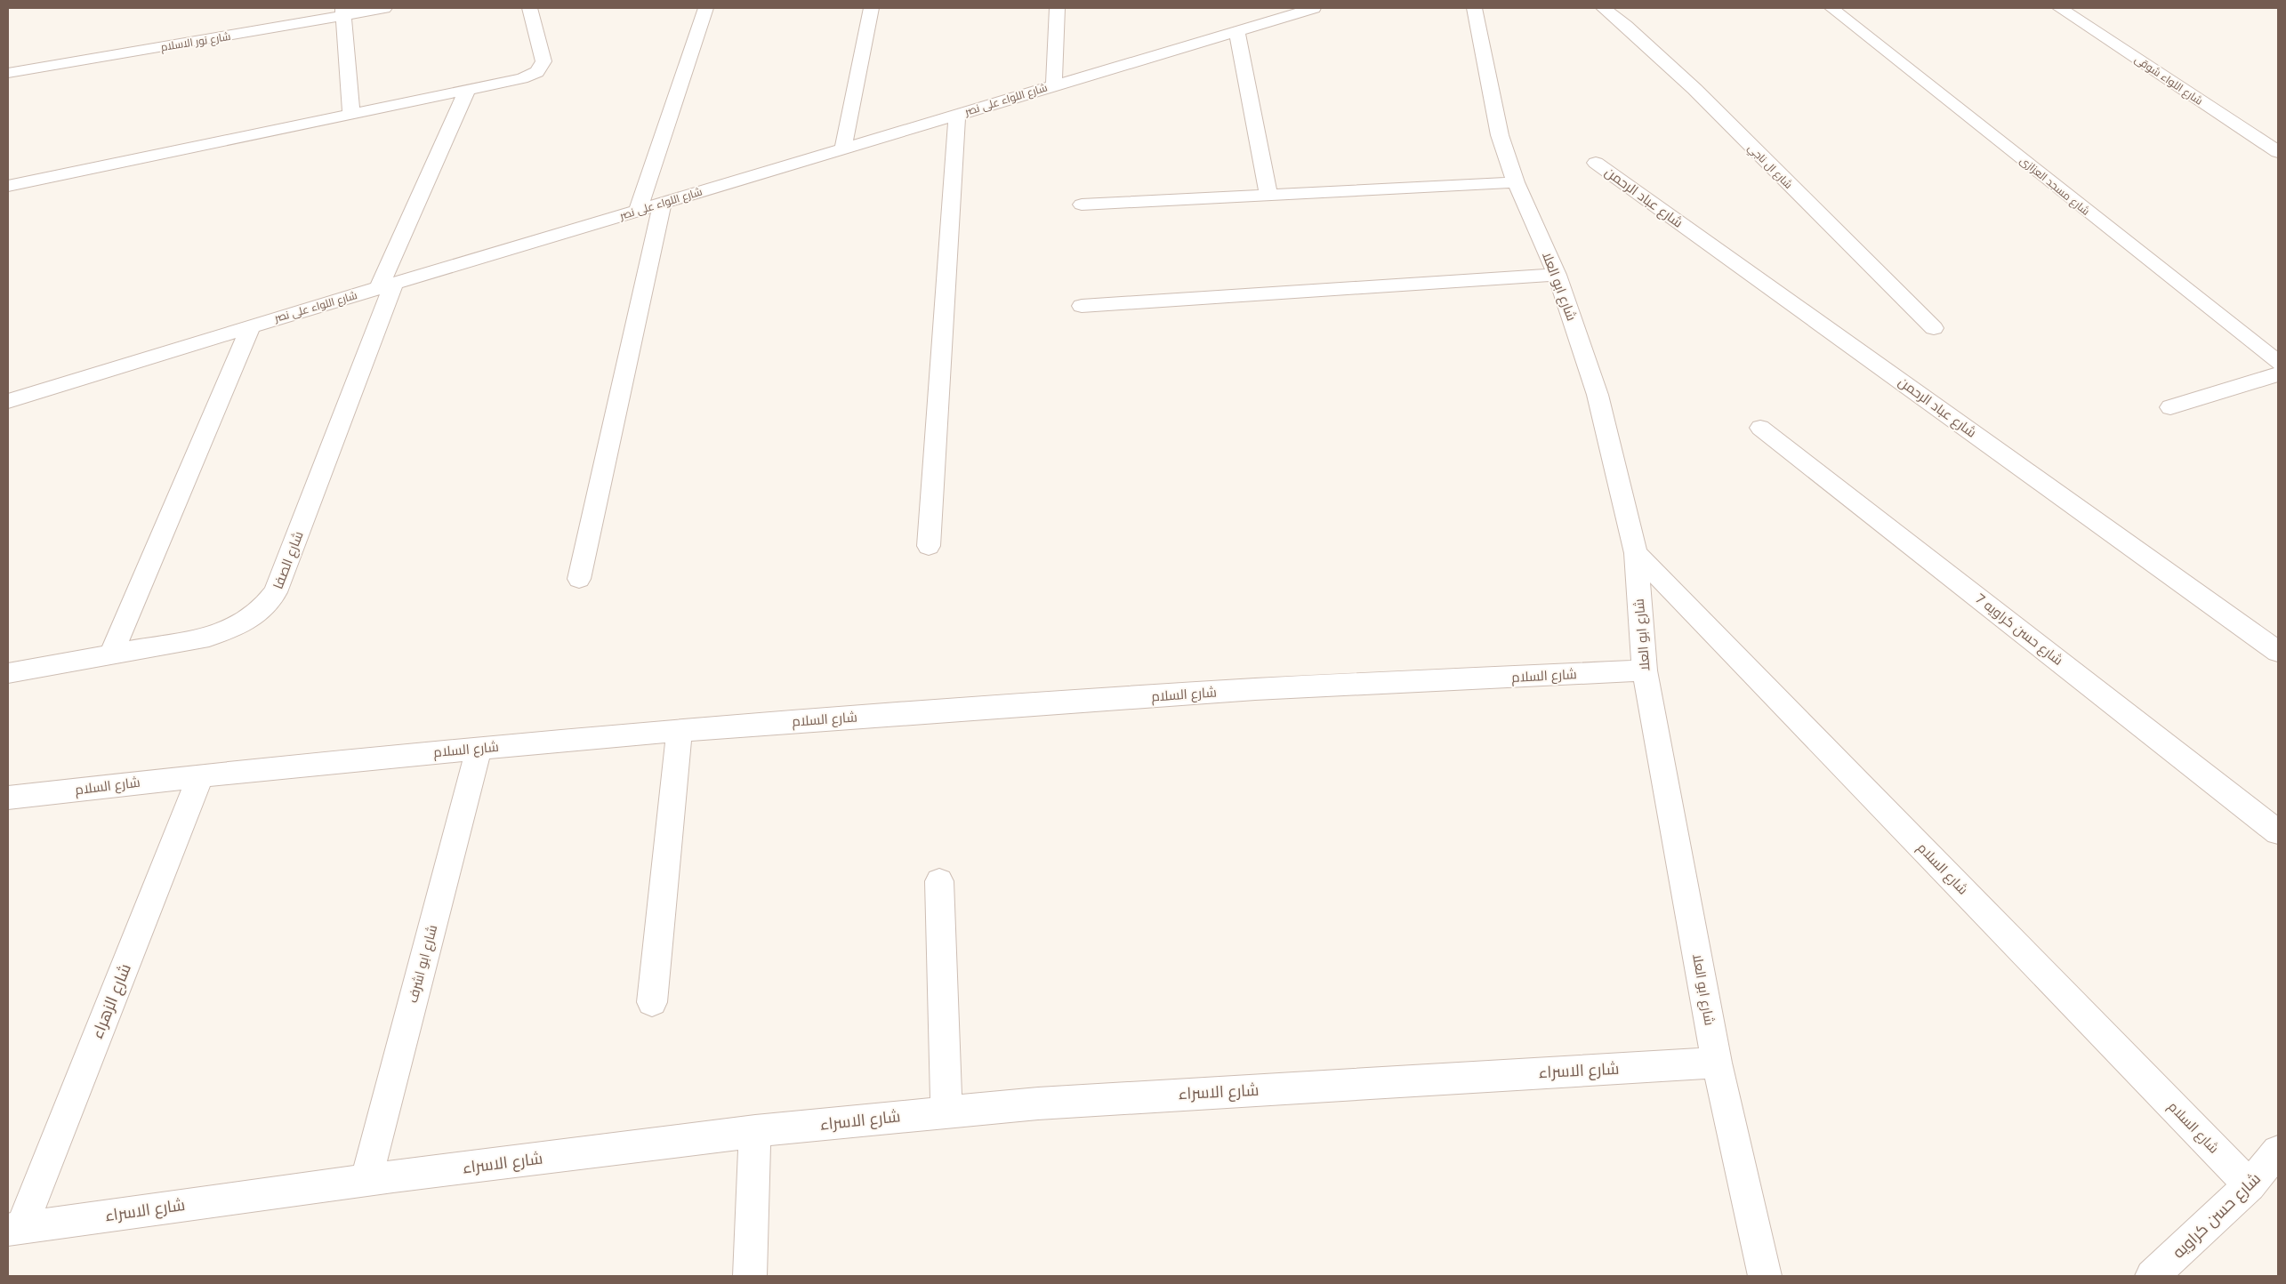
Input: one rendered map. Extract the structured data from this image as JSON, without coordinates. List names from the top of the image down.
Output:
{
  "streets": {
    "street": [
      "شارع نور الاسلام",
      "شارع اللواء شوقى",
      "شارع اللواء على نصر",
      "شارع ال ناجي",
      "شارع مسجد العزازى",
      "شارع عباد الرحمن",
      "شارع ابو العلا",
      "شارع الصفا",
      "شارع حسن كراويه 7",
      "شارع السلام",
      "شارع ابو اشرف",
      "شارع الزهراء",
      "شارع الاسراء",
      "شارع حسن كراويه"
    ]
  },
  "crossings": [
    ["شارع اللواء على نصر", "شارع الصفا"],
    ["شارع ابو العلا", "شارع السلام"],
    ["شارع ابو العلا", "شارع الاسراء"],
    ["شارع السلام", "شارع ابو اشرف"],
    ["شارع السلام", "شارع الزهراء"],
    ["شارع السلام", "شارع حسن كراويه"],
    ["شارع ابو اشرف", "شارع الاسراء"],
    ["شارع الزهراء", "شارع الاسراء"]
  ]
}
